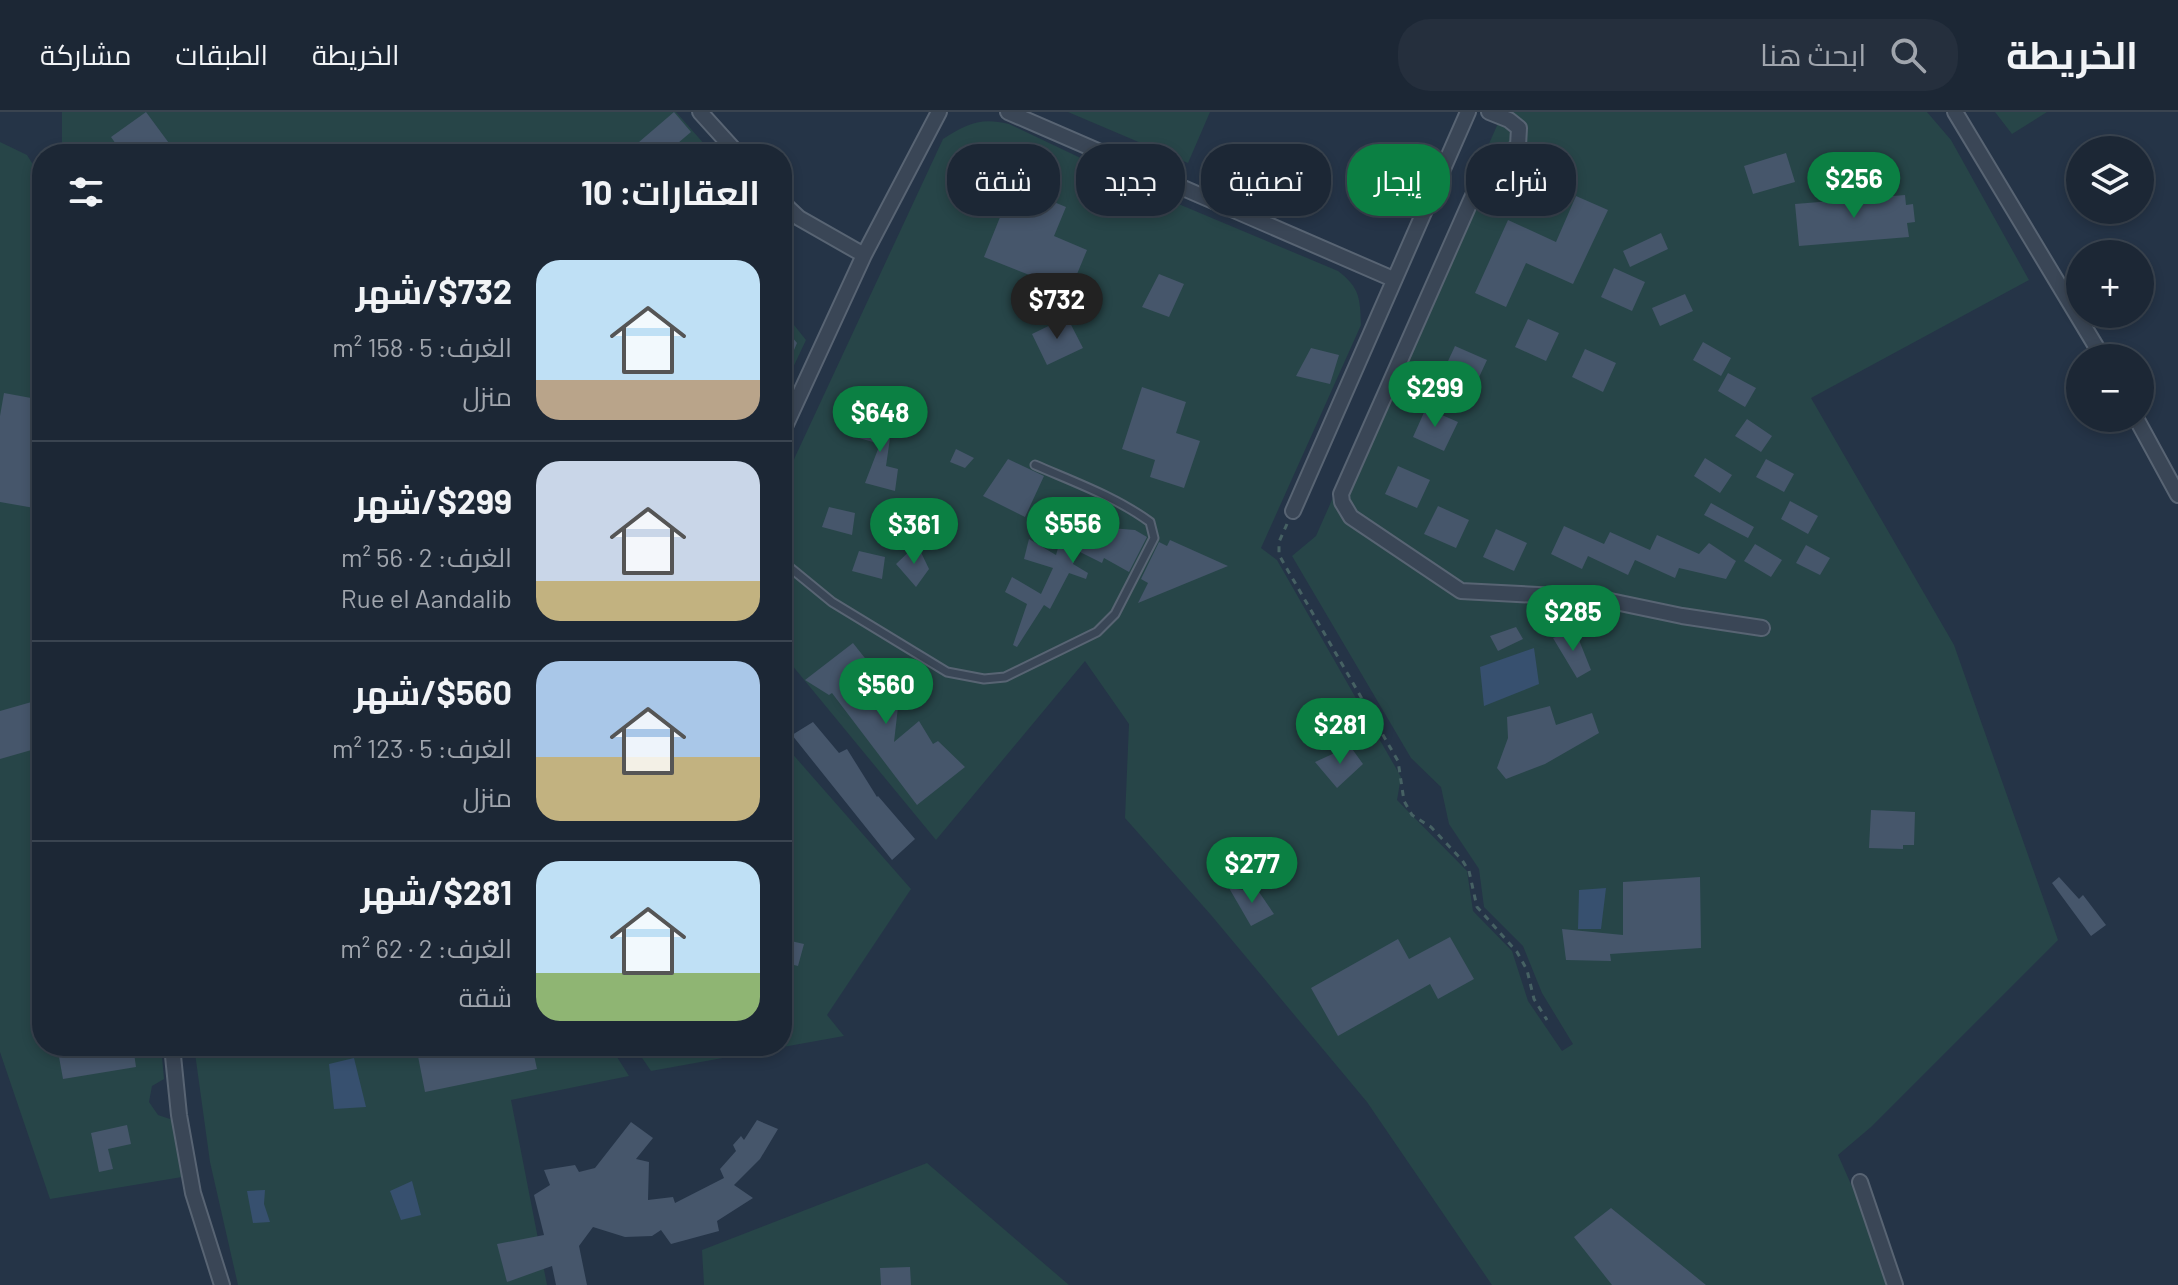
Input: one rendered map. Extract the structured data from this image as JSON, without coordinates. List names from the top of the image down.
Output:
{
  "page": {
    "header": "الخريطة",
    "search": "ابحث هنا",
    "nav": ["الخريطة", "الطبقات", "مشاركة"],
    "map_buttons": ["+", "−"],
    "chip": [
      "شراء",
      "إيجار",
      "تصفية",
      "جديد",
      "شقة"
    ],
    "heading": "العقارات: 10",
    "price": [
      "$256",
      "$732",
      "$299",
      "$648",
      "$556",
      "$361",
      "$285",
      "$560",
      "$281",
      "$277"
    ],
    "list": [
      {
        "name": "$732/شهر",
        "note": "الغرف: 5 · 158 m² · منزل"
      },
      {
        "name": "$299/شهر",
        "note": "الغرف: 2 · 56 m² · Rue el Aandalib"
      },
      {
        "name": "$560/شهر",
        "note": "الغرف: 5 · 123 m² · منزل"
      },
      {
        "name": "$281/شهر",
        "note": "الغرف: 2 · 62 m² · شقة"
      }
    ]
  }
}
